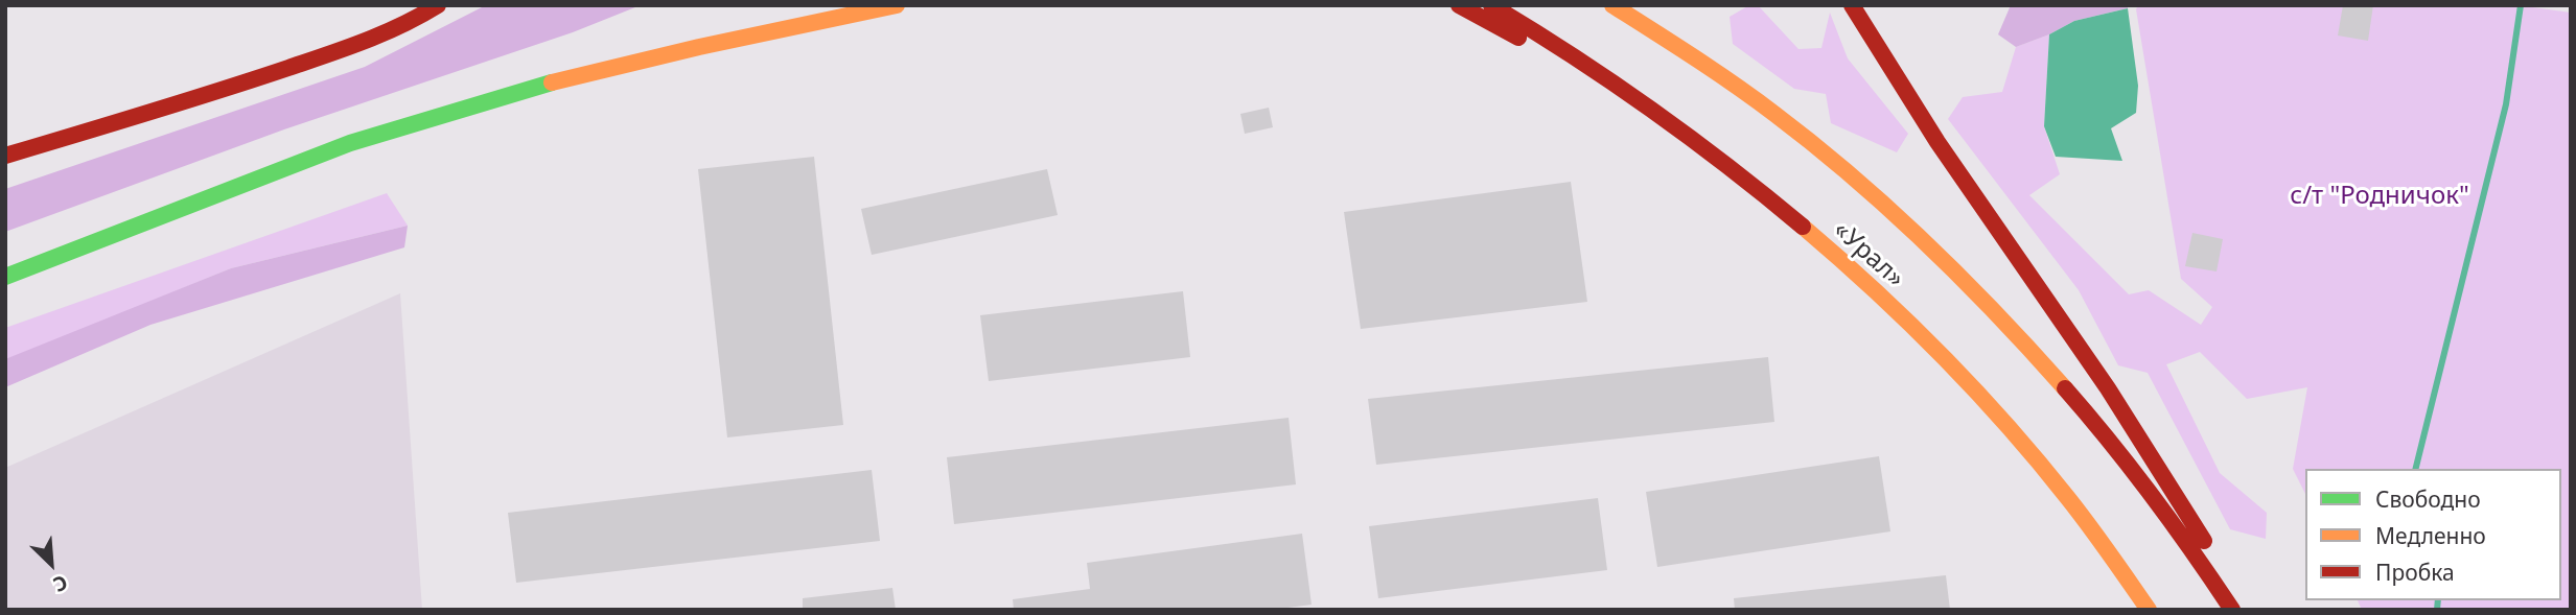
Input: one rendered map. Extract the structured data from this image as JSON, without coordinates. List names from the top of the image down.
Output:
{
  "streets": {
    "main road": ["«Урал»"]
  },
  "parks": ["с/т \"Родничок\""],
  "legend": ["Свободно", "Медленно", "Пробка"],
  "north": "bottom right"
}
